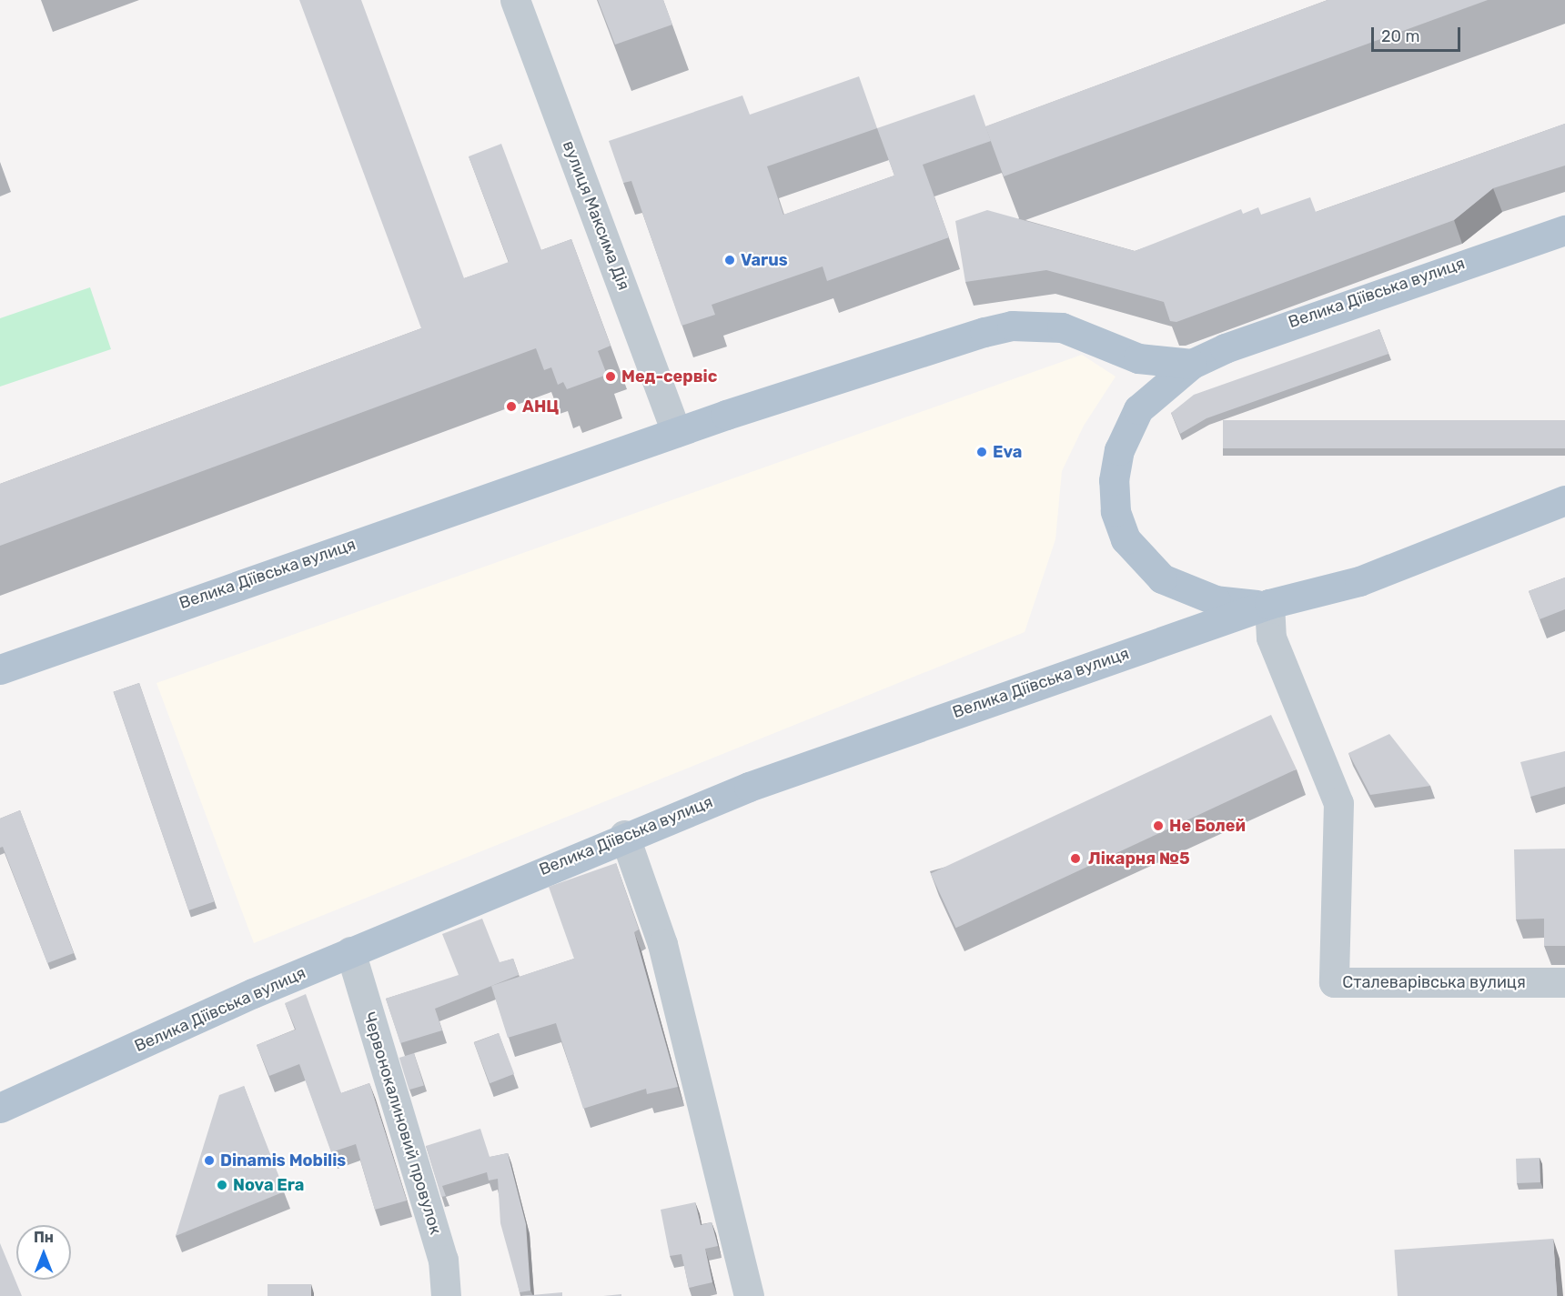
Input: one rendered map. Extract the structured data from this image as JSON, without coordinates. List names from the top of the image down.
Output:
{
  "streets": {
    "main road": ["Велика Діївська вулиця"],
    "street": ["вулиця Максима Дія", "Сталеварівська вулиця", "Червонокалиновий провулок"]
  },
  "crossings": [
    ["вулиця Максима Дія", "Велика Діївська вулиця"],
    ["Велика Діївська вулиця", "Сталеварівська вулиця"],
    ["Велика Діївська вулиця", "Червонокалиновий провулок"]
  ],
  "places": [
    "Varus",
    "Мед-сервіс",
    "АНЦ",
    "Eva",
    "Не Болей",
    "Лікарня №5",
    "Dinamis Mobilis",
    "Nova Era"
  ],
  "scale_bar": "20 m",
  "north": "top"
}
